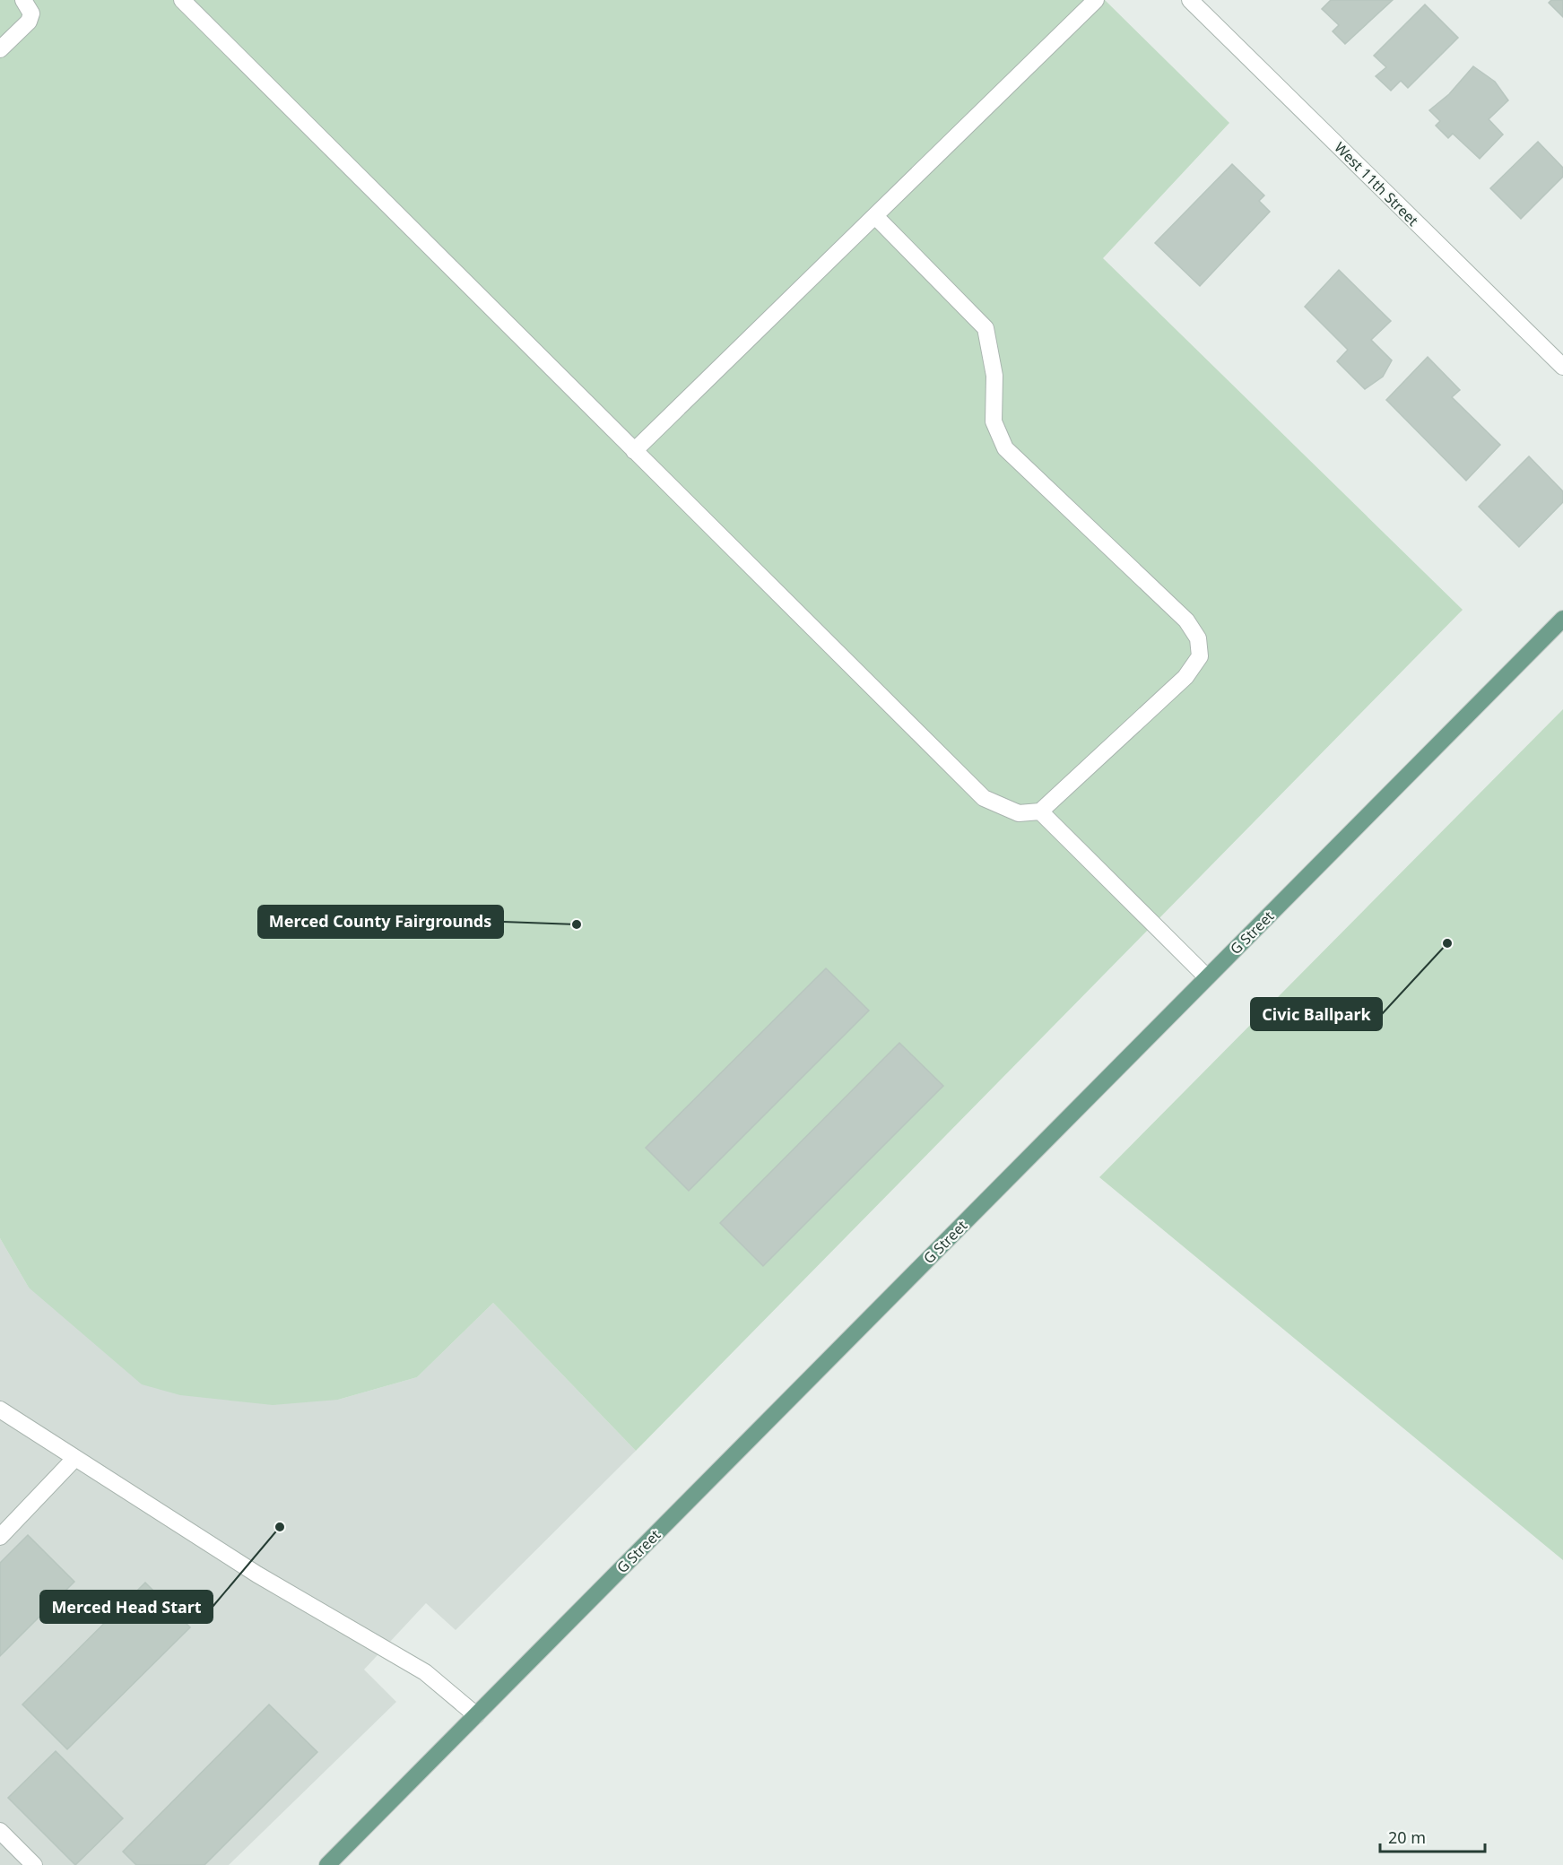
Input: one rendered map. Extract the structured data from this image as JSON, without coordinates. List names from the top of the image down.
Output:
{
  "streets": {
    "main road": ["G Street"],
    "street": ["West 11th Street"]
  },
  "places": ["Merced County Fairgrounds", "Civic Ballpark", "Merced Head Start"],
  "scale_bar": "20 m"
}
